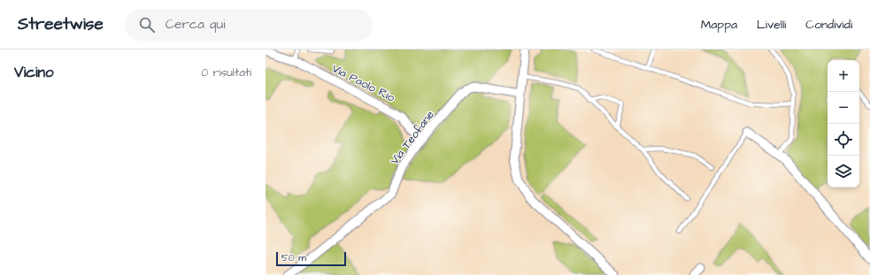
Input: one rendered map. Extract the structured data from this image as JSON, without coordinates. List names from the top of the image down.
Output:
{
  "streets": {
    "street": ["Via Paolo Rio", "Via Teofane"]
  },
  "crossings": [
    ["Via Paolo Rio", "Via Teofane"]
  ],
  "scale_bar": "50 m",
  "page": {
    "header": "Streetwise",
    "search": "Cerca qui",
    "nav": ["Mappa", "Livelli", "Condividi"],
    "heading": ["Vicino", "0 risultati"],
    "map_buttons": ["+", "−"],
    "scale": "50 m"
  }
}
